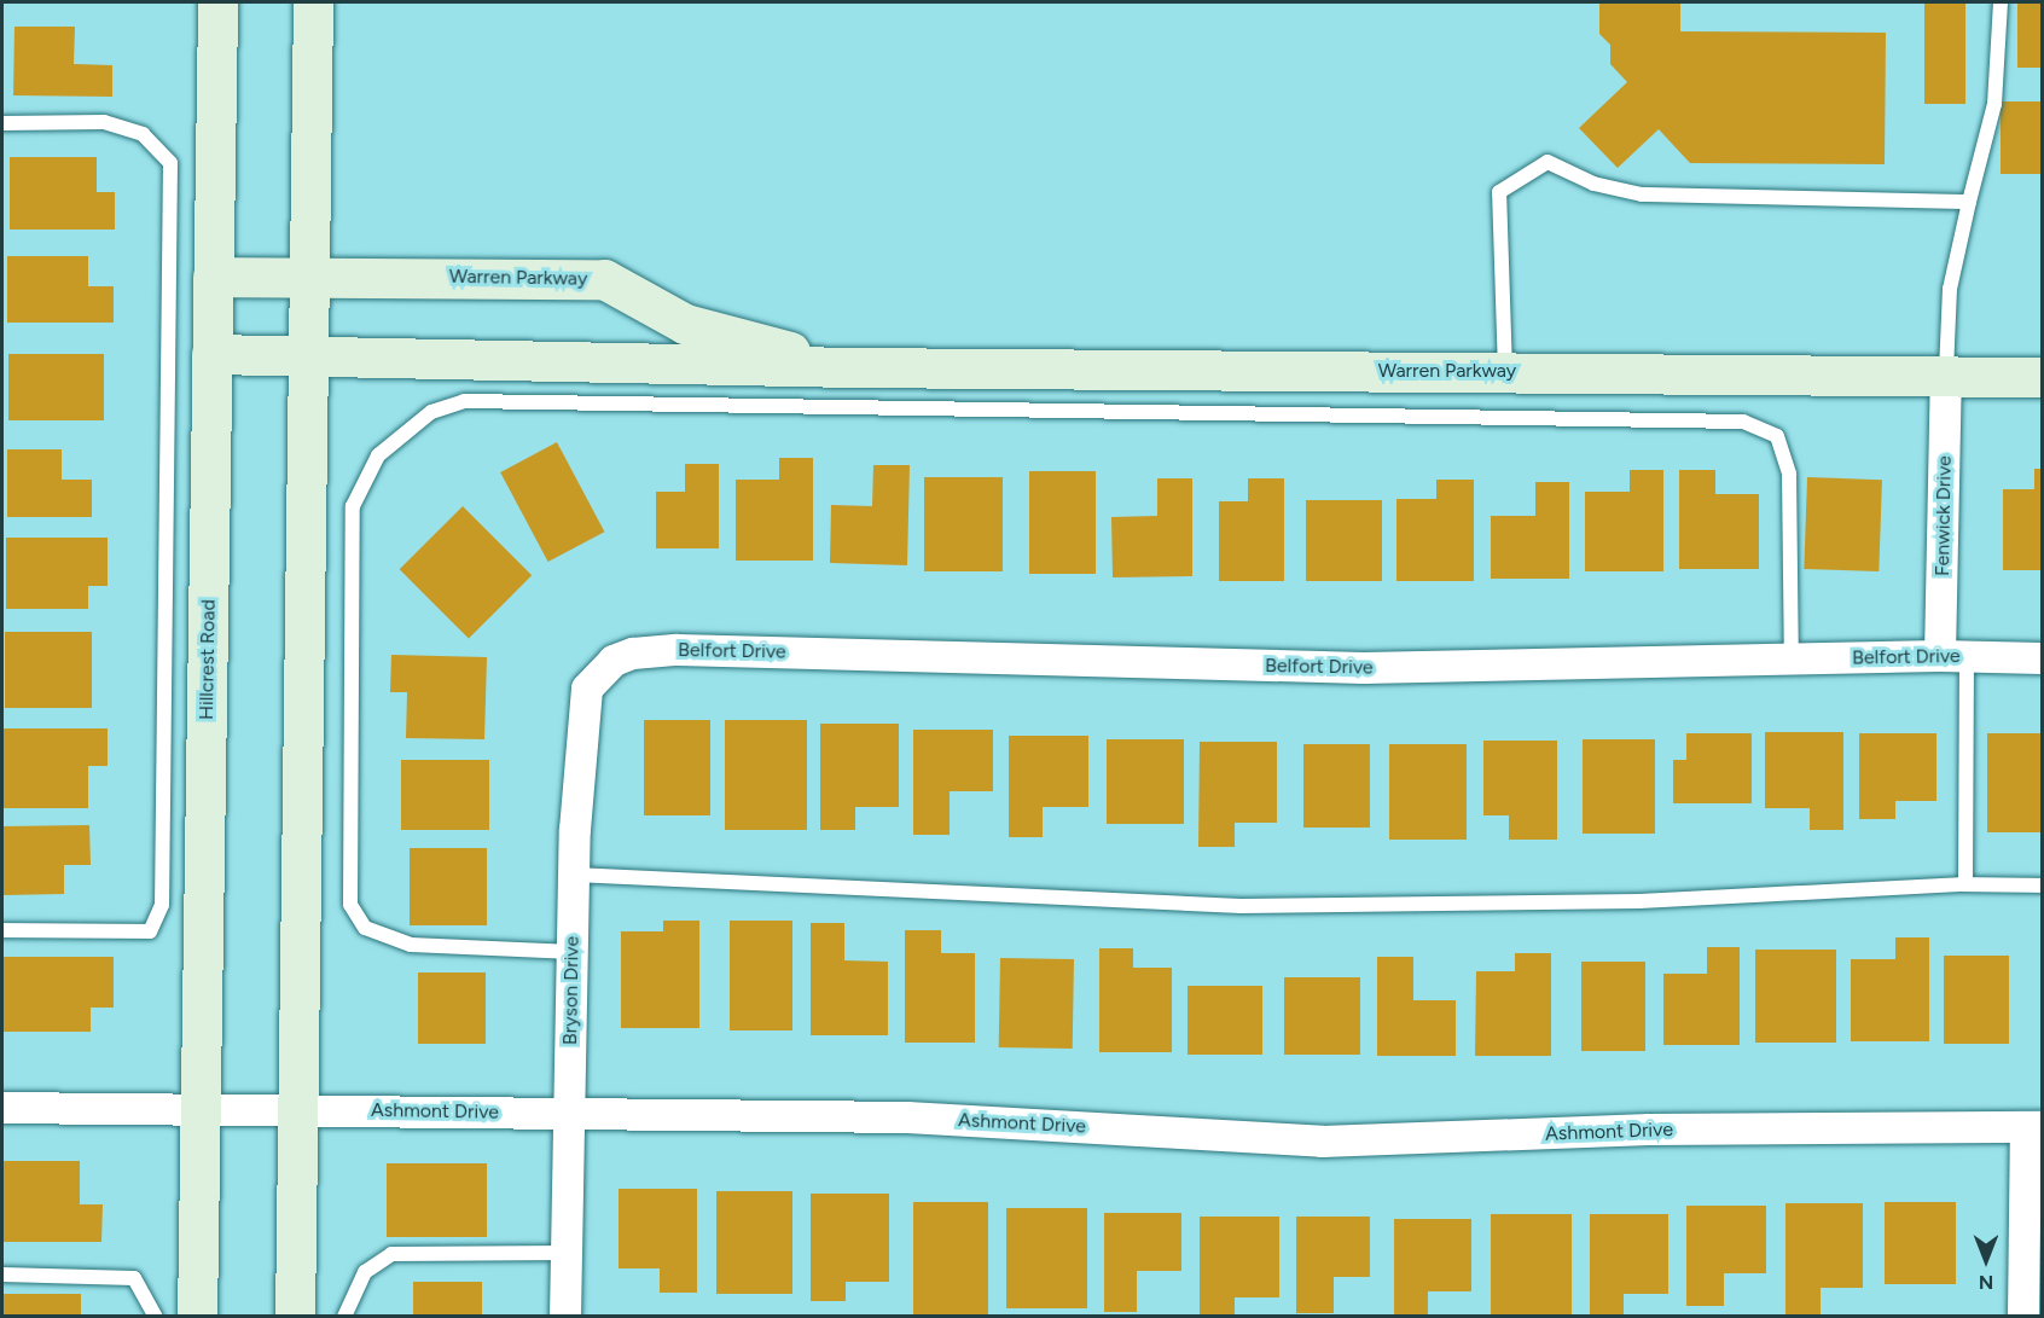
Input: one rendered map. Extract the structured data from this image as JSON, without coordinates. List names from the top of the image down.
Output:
{
  "streets": {
    "main road": ["Warren Parkway", "Hillcrest Road"],
    "street": [
      "Fenwick Drive",
      "Belfort Drive",
      "Bryson Drive",
      "Ashmont Drive"
    ]
  },
  "crossings": [
    ["Warren Parkway", "Fenwick Drive"],
    ["Warren Parkway", "Hillcrest Road"],
    ["Fenwick Drive", "Belfort Drive"],
    ["Belfort Drive", "Bryson Drive"],
    ["Hillcrest Road", "Ashmont Drive"],
    ["Bryson Drive", "Ashmont Drive"]
  ],
  "north": "bottom"
}
